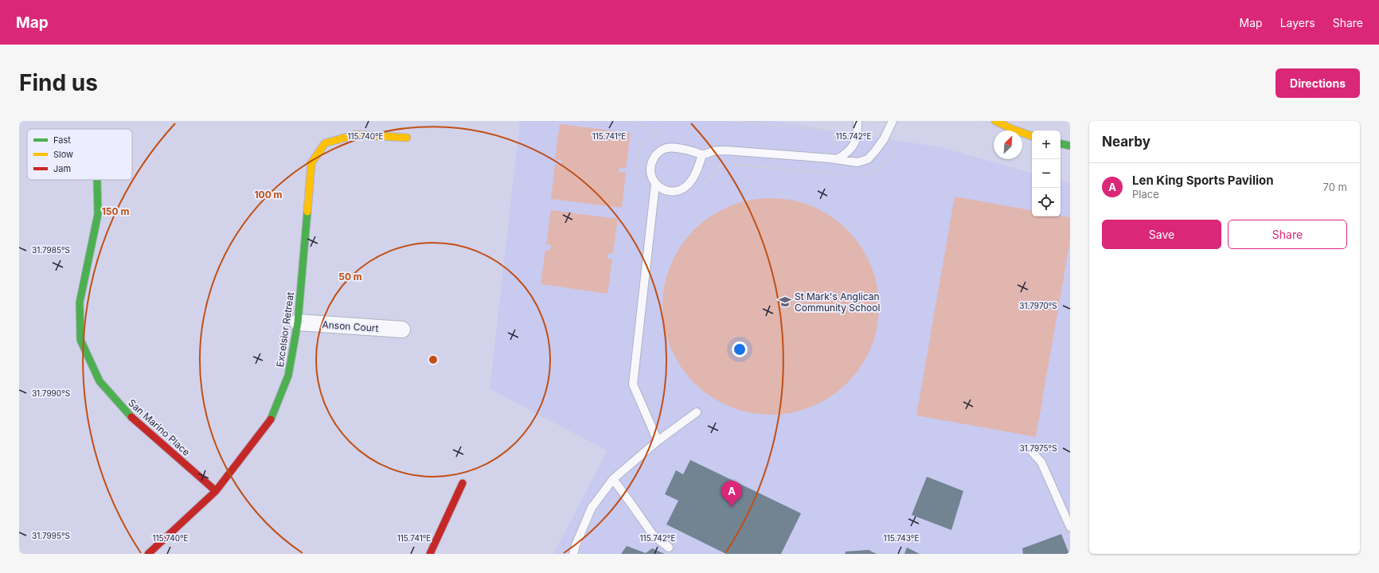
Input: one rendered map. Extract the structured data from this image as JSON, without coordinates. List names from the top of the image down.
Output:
{
  "streets": {
    "street": ["Anson Court", "Excelsior Retreat", "San Marino Place"]
  },
  "crossings": [
    ["Anson Court", "Excelsior Retreat"],
    ["Excelsior Retreat", "San Marino Place"]
  ],
  "places": {
    "school or university": ["St Mark's Anglican Community School"]
  },
  "legend": ["Fast", "Slow", "Jam"],
  "north": "top right",
  "page": {
    "header": "Map",
    "nav": ["Map", "Layers", "Share"],
    "buttons": [
      "Directions",
      ["Save", "Share"]
    ],
    "title": "Find us",
    "heading": "Nearby",
    "map_buttons": ["+", "−"],
    "list": [
      {
        "mark": "A",
        "name": "Len King Sports Pavilion",
        "note": "Place",
        "value": "70 m"
      }
    ],
    "pins": "A"
  },
  "coordinates": [
    "115.740°E",
    "115.741°E",
    "115.742°E",
    "31.7985°S",
    "31.7970°S",
    "31.7990°S",
    "31.7975°S",
    "31.7995°S",
    "115.743°E"
  ],
  "rings": ["100 m", "150 m", "50 m"]
}
